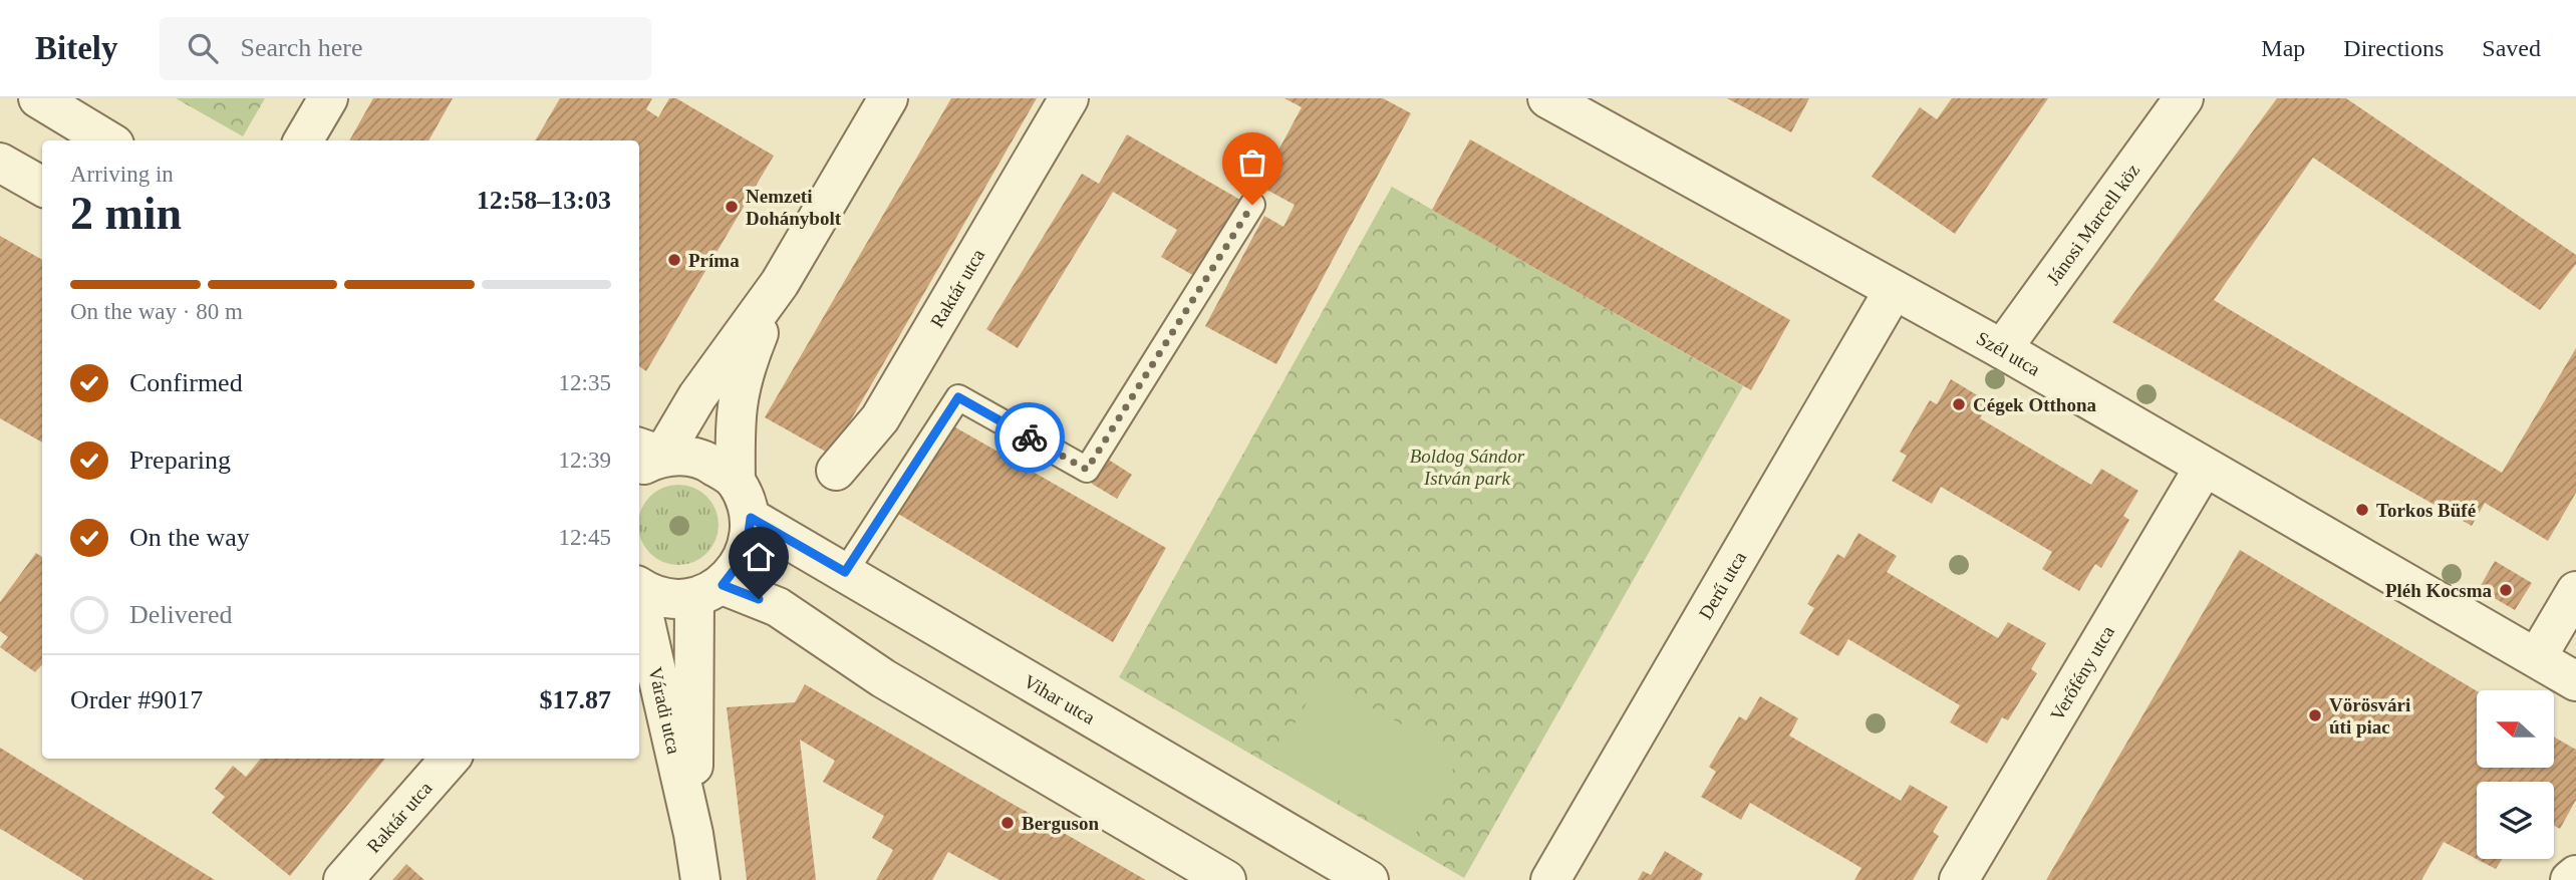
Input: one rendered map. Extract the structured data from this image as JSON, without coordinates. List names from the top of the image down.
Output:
{
  "streets": {
    "street": [
      "Jánosi Marcell köz",
      "Raktár utca",
      "Szél utca",
      "Derű utca",
      "Verőfény utca",
      "Vihar utca",
      "Váradi utca"
    ]
  },
  "crossings": [
    ["Jánosi Marcell köz", "Szél utca"],
    ["Szél utca", "Derű utca"],
    ["Szél utca", "Verőfény utca"]
  ],
  "parks": ["Boldog Sándor István park"],
  "places": [
    "Nemzeti Dohánybolt",
    "Príma",
    "Cégek Otthona",
    "Torkos Büfé",
    "Pléh Kocsma",
    "Vörösvári úti piac",
    "Berguson"
  ],
  "north": "left",
  "page": {
    "header": "Bitely",
    "search": "Search here",
    "nav": ["Map", "Directions", "Saved"],
    "heading": ["2 min", "Arriving in", "12:58–13:03"],
    "panel": ["Order #9017", "$17.87"],
    "bar": "On the way · 80 m",
    "list": [
      ["Confirmed", "12:35"],
      ["Preparing", "12:39"],
      ["On the way", "12:45"],
      "Delivered"
    ]
  }
}
